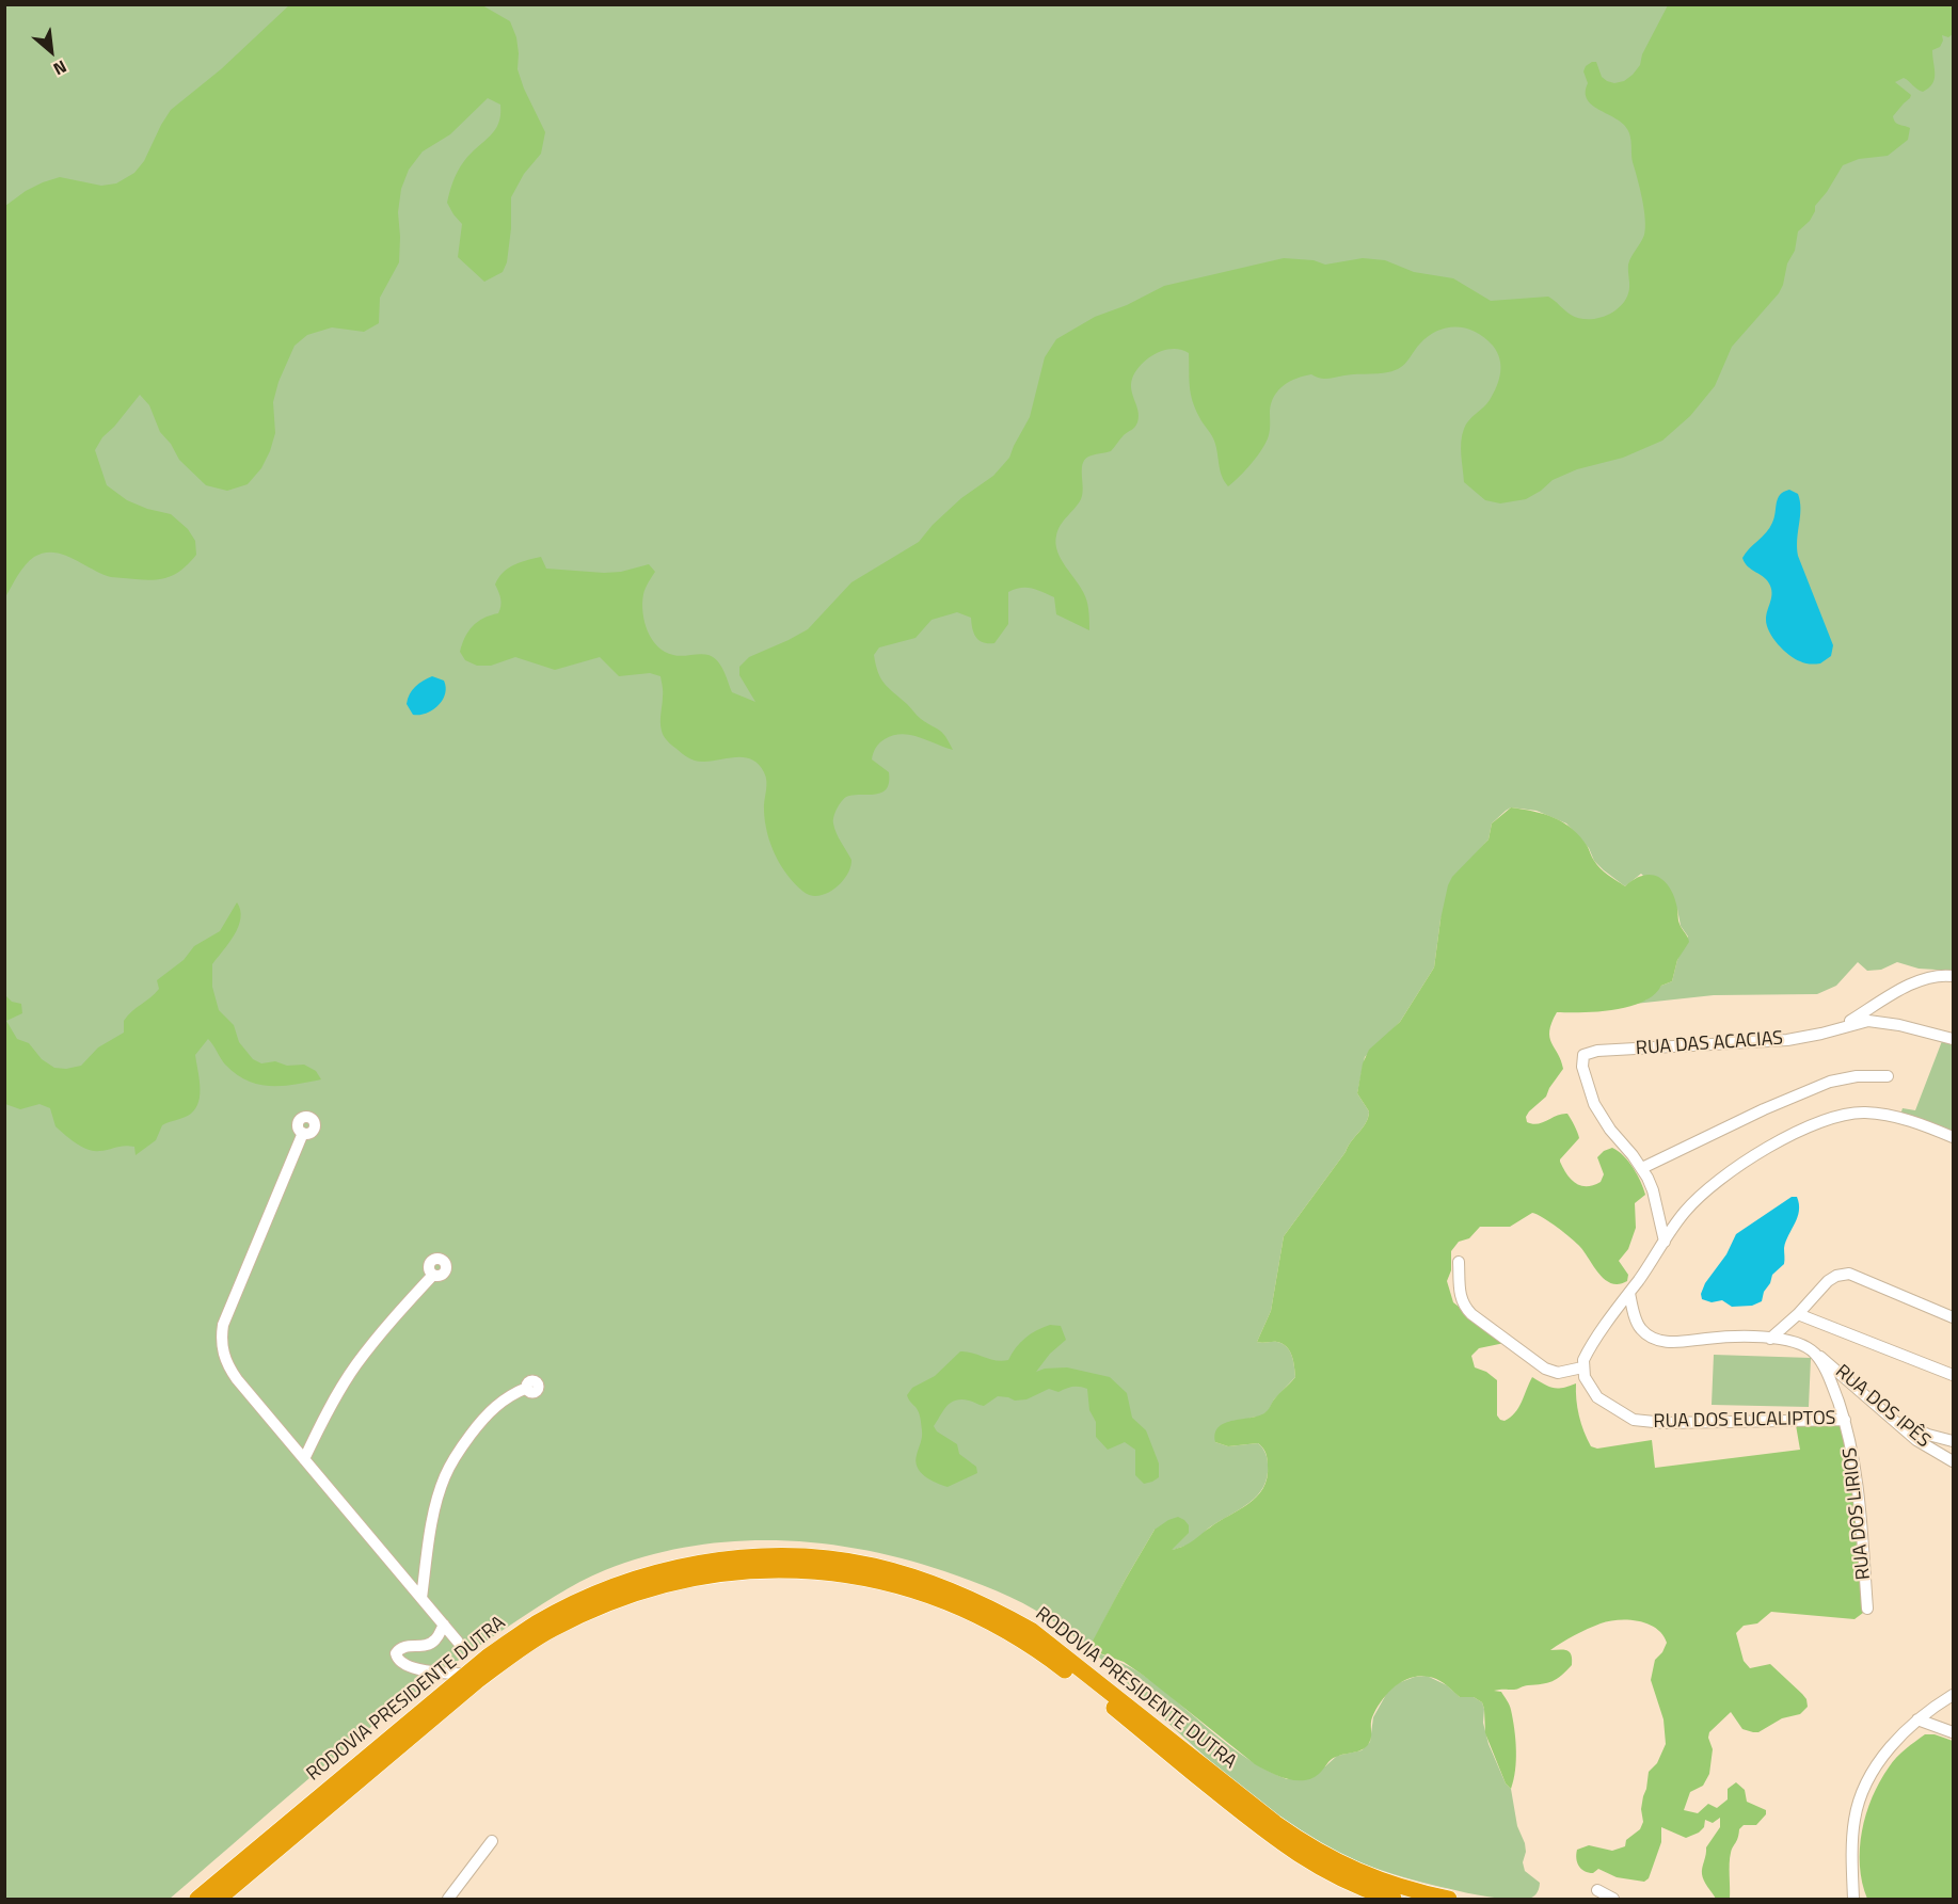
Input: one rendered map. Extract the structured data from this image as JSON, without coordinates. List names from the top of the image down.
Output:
{
  "streets": {
    "highway": ["RODOVIA PRESIDENTE DUTRA"],
    "street": [
      "RUA DAS ACACIAS",
      "RUA DOS IPÊS",
      "RUA DOS EUCALIPTOS",
      "RUA DOS LIRIOS"
    ]
  },
  "crossings": [
    ["RUA DOS IPÊS", "RUA DOS LIRIOS"],
    ["RUA DOS EUCALIPTOS", "RUA DOS LIRIOS"]
  ],
  "north": "bottom right"
}
